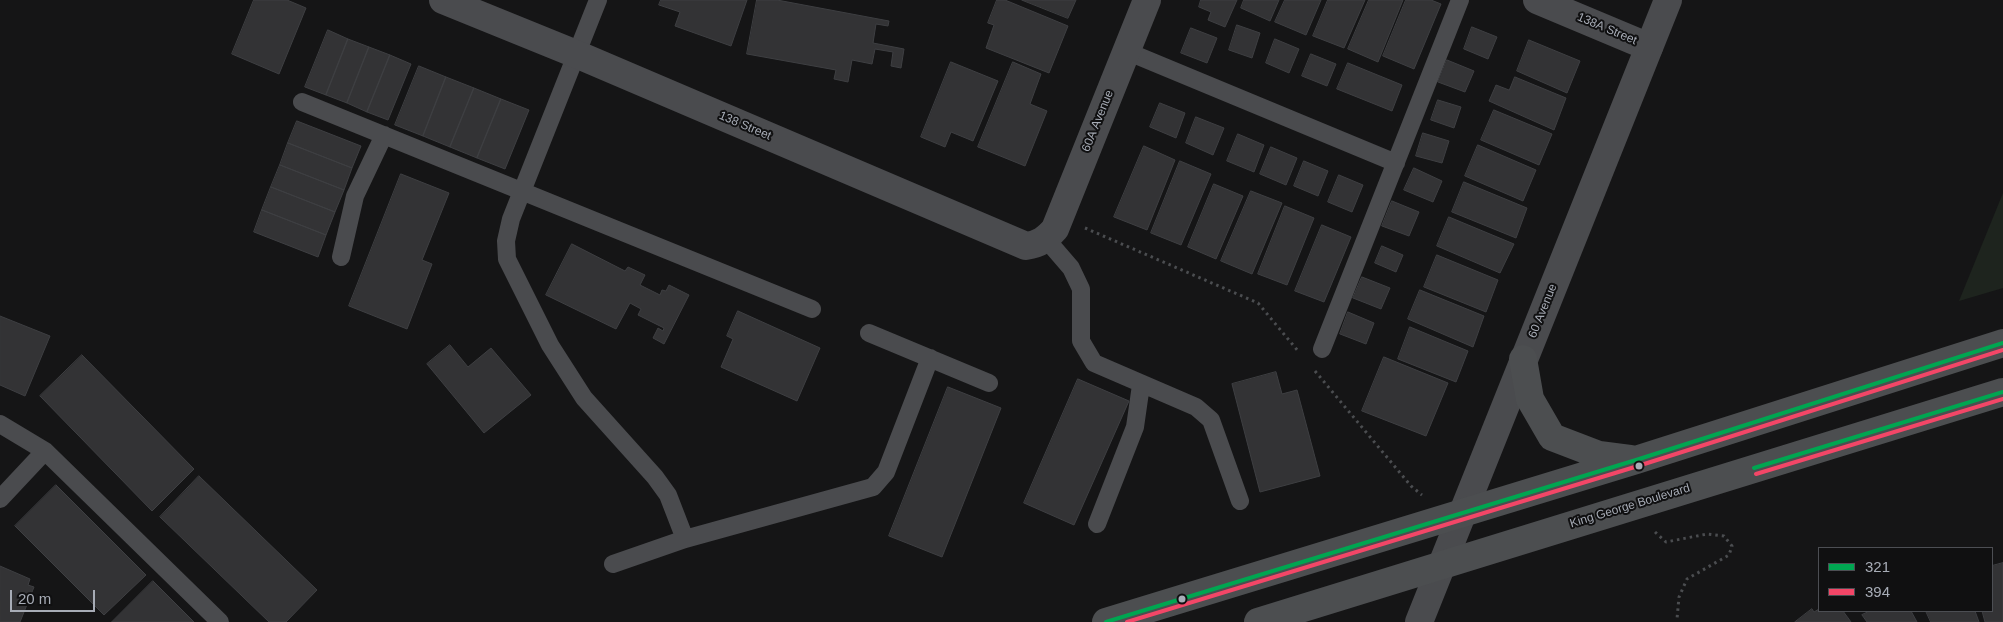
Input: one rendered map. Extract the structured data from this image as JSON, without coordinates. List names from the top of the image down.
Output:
{
  "streets": {
    "main road": ["King George Boulevard"],
    "street": [
      "138A Street",
      "60A Avenue",
      "138 Street",
      "60 Avenue"
    ]
  },
  "crossings": [
    ["138A Street", "60 Avenue"],
    ["60A Avenue", "138 Street"],
    ["60 Avenue", "King George Boulevard"]
  ],
  "lines": ["transit line 321", "transit line 394"],
  "legend": ["321", "394"],
  "scale_bar": "20 m"
}
